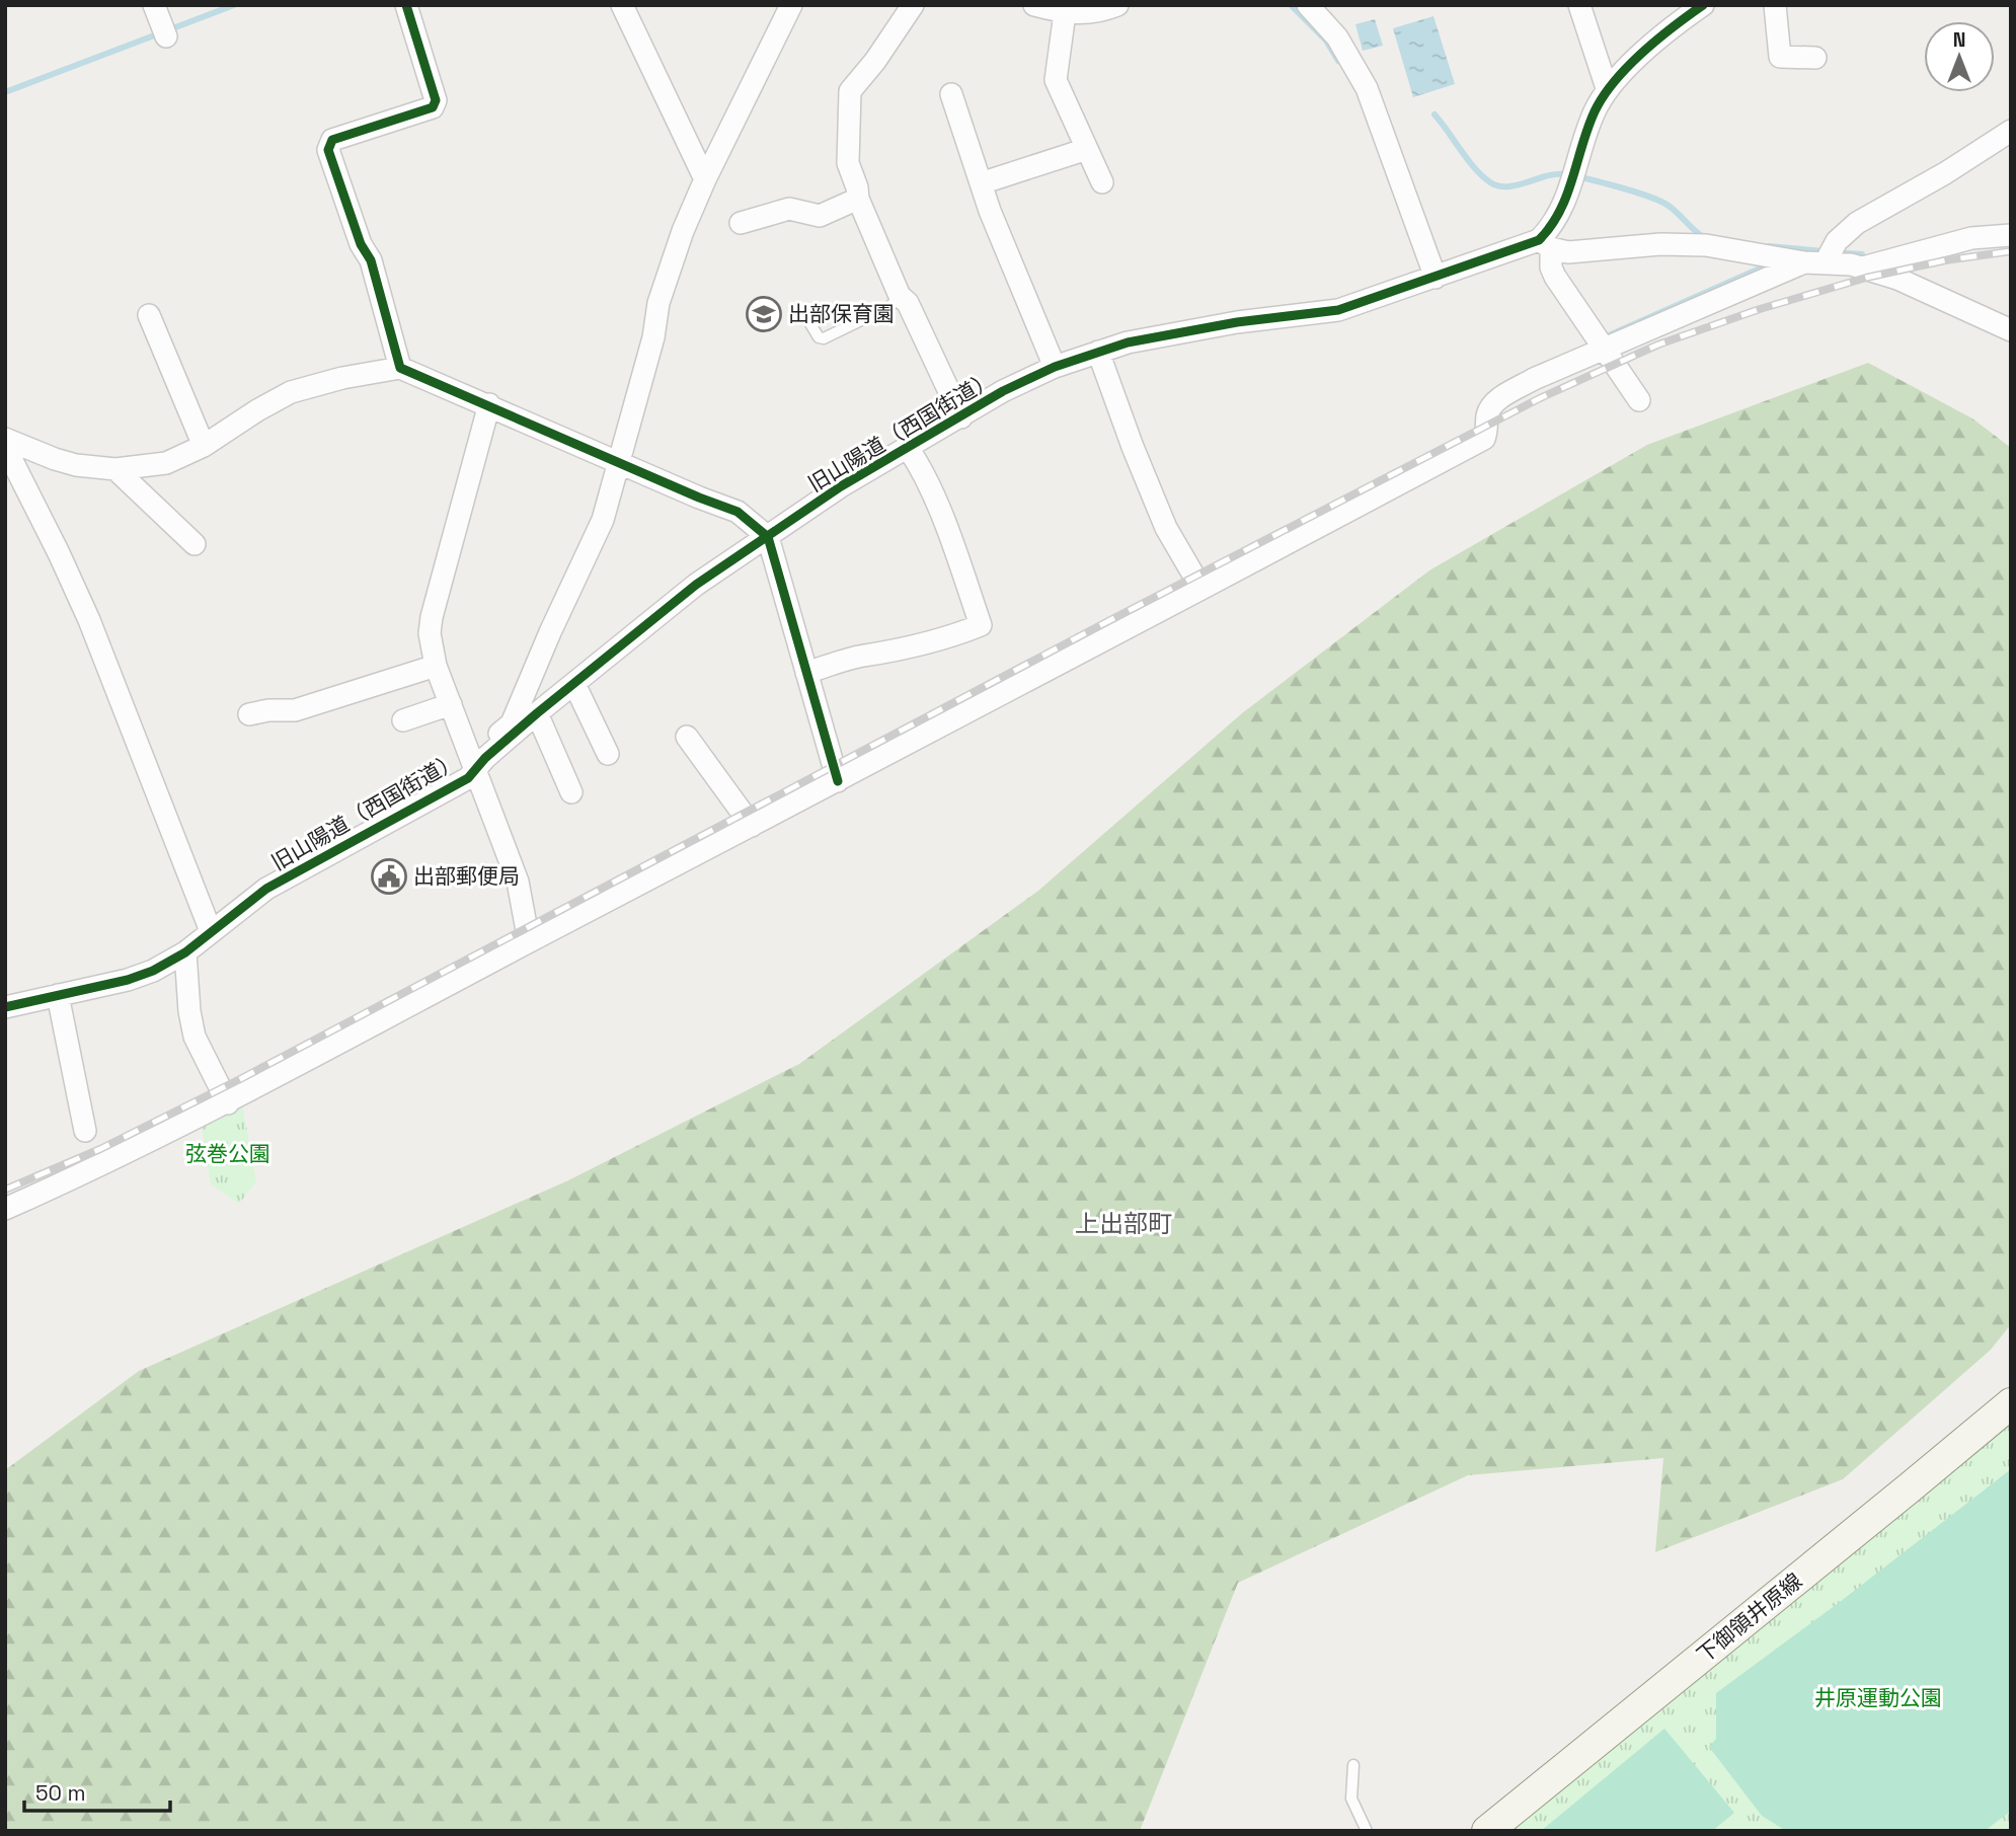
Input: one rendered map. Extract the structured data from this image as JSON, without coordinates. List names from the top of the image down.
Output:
{
  "streets": {
    "main road": ["下御領井原線"],
    "street": ["旧山陽道（西国街道）"]
  },
  "districts": ["上出部町"],
  "parks": ["弦巻公園", "井原運動公園"],
  "places": {
    "school or university": ["出部保育園"],
    "public building": ["出部郵便局"]
  },
  "scale_bar": "50 m",
  "north": "top"
}
